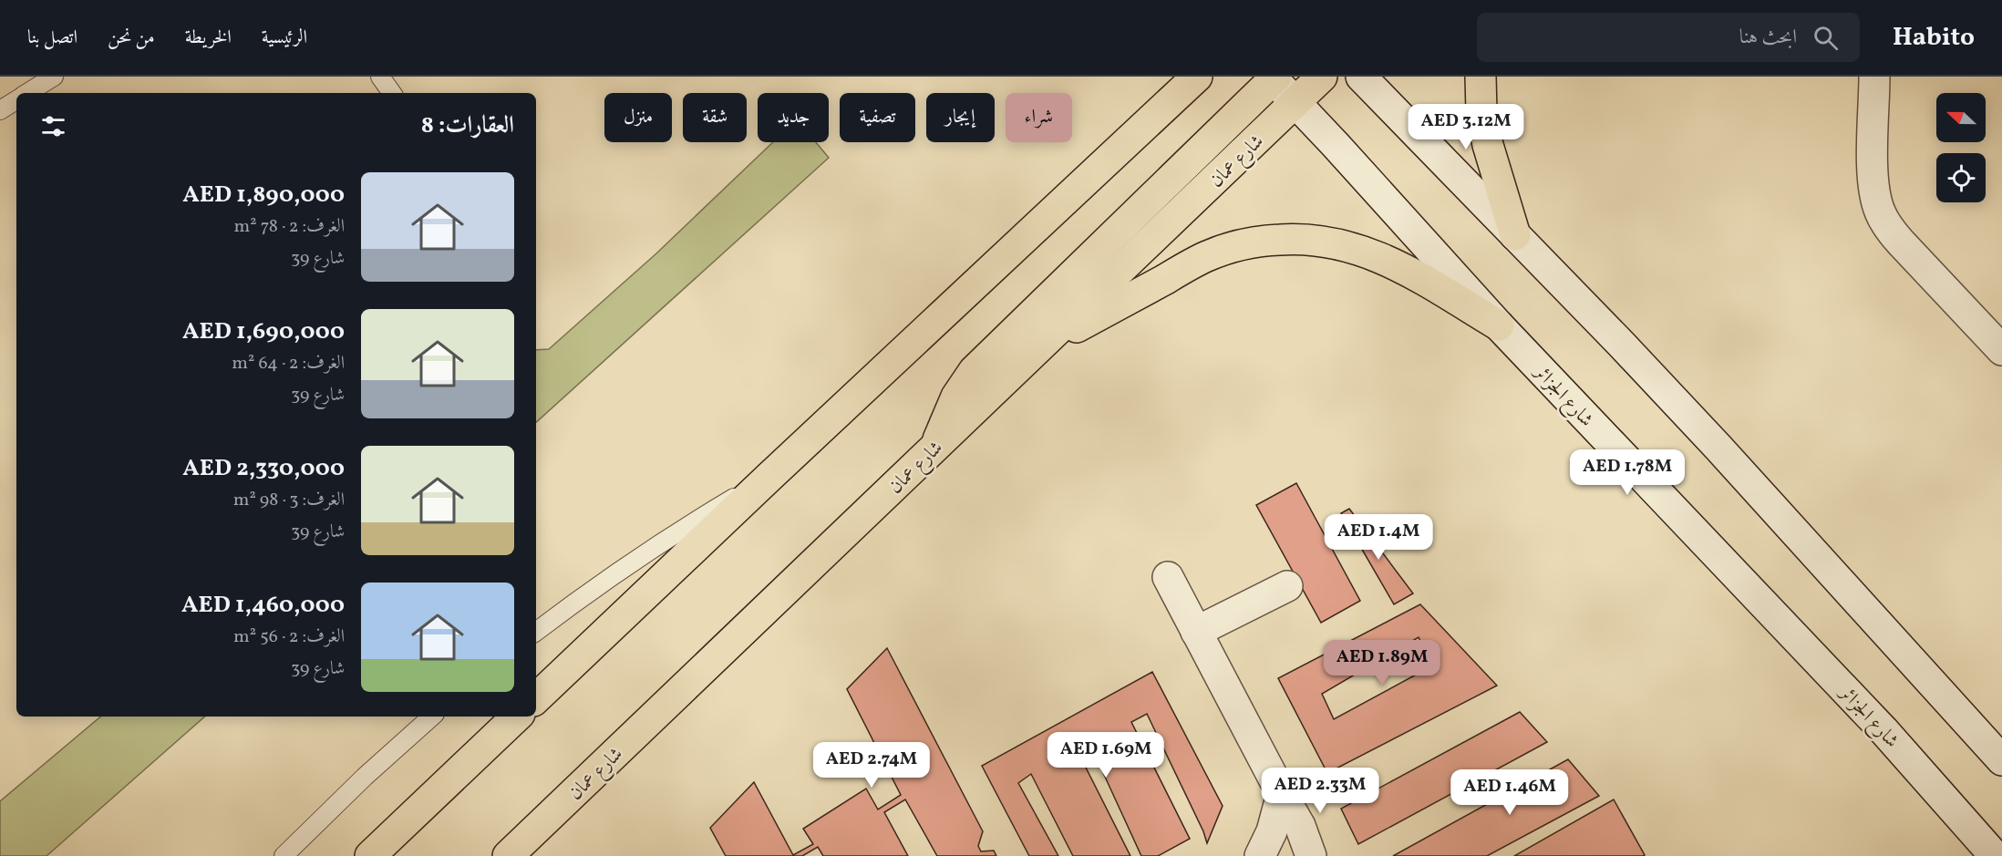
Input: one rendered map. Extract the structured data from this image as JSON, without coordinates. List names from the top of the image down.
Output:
{
  "streets": {
    "main road": ["شارع عمان", "شارع الجزائر"]
  },
  "crossings": [
    ["شارع عمان", "شارع الجزائر"]
  ],
  "north": "left",
  "page": {
    "header": "Habito",
    "search": "ابحث هنا",
    "nav": [
      "الرئيسية",
      "الخريطة",
      "من نحن",
      "اتصل بنا"
    ],
    "chip": [
      "شراء",
      "إيجار",
      "تصفية",
      "جديد",
      "شقة",
      "منزل"
    ],
    "heading": "العقارات: 8",
    "price": [
      "AED 3.12M",
      "AED 1.78M",
      "AED 1.4M",
      "AED 1.89M",
      "AED 1.69M",
      "AED 2.74M",
      "AED 2.33M",
      "AED 1.46M"
    ],
    "list": [
      {
        "name": "AED 1,890,000",
        "note": "الغرف: 2 · 78 m² · شارع 39"
      },
      {
        "name": "AED 1,690,000",
        "note": "الغرف: 2 · 64 m² · شارع 39"
      },
      {
        "name": "AED 2,330,000",
        "note": "الغرف: 3 · 98 m² · شارع 39"
      },
      {
        "name": "AED 1,460,000",
        "note": "الغرف: 2 · 56 m² · شارع 39"
      }
    ]
  }
}
